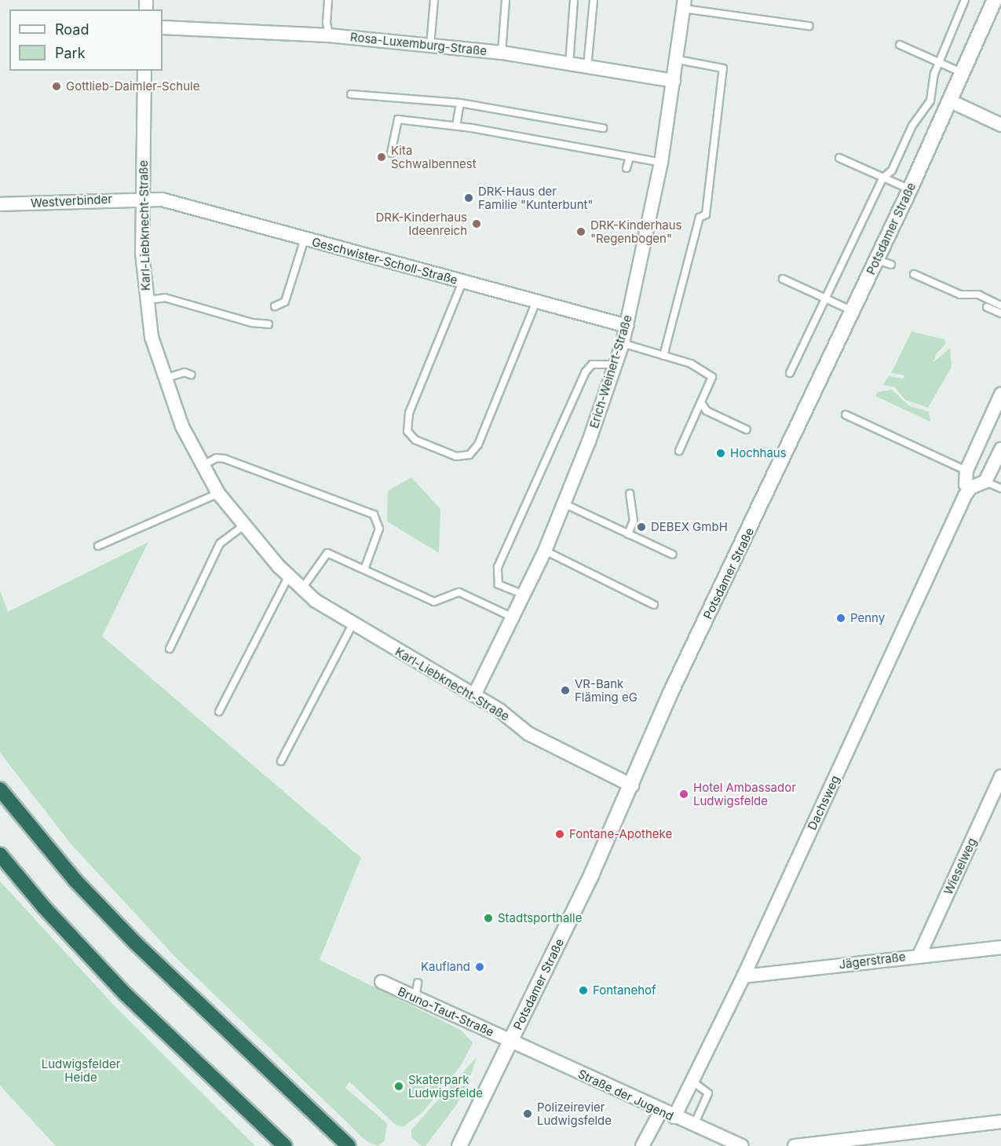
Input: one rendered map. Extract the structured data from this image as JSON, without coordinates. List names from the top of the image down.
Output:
{
  "streets": {
    "main road": ["Potsdamer Straße"],
    "street": [
      "Rosa-Luxemburg-Straße",
      "Westverbinder",
      "Karl-Liebknecht-Straße",
      "Geschwister-Scholl-Straße",
      "Erich-Weinert-Straße",
      "Dachsweg",
      "Wieselweg",
      "Jägerstraße",
      "Bruno-Taut-Straße",
      "Straße der Jugend"
    ]
  },
  "crossings": [
    ["Rosa-Luxemburg-Straße", "Erich-Weinert-Straße"],
    ["Westverbinder", "Karl-Liebknecht-Straße"],
    ["Westverbinder", "Geschwister-Scholl-Straße"],
    ["Karl-Liebknecht-Straße", "Potsdamer Straße"],
    ["Karl-Liebknecht-Straße", "Geschwister-Scholl-Straße"],
    ["Karl-Liebknecht-Straße", "Erich-Weinert-Straße"],
    ["Potsdamer Straße", "Bruno-Taut-Straße"],
    ["Potsdamer Straße", "Straße der Jugend"],
    ["Geschwister-Scholl-Straße", "Erich-Weinert-Straße"],
    ["Dachsweg", "Jägerstraße"],
    ["Dachsweg", "Straße der Jugend"],
    ["Wieselweg", "Jägerstraße"],
    ["Bruno-Taut-Straße", "Straße der Jugend"]
  ],
  "parks": ["Ludwigsfelder Heide"],
  "places": [
    "Gottlieb-Daimler-Schule",
    "Kita Schwalbennest",
    "DRK-Haus der Familie \"Kunterbunt\"",
    "DRK-Kinderhaus Ideenreich",
    "DRK-Kinderhaus \"Regenbogen\"",
    "Hochhaus",
    "DEBEX GmbH",
    "Penny",
    "VR-Bank Fläming eG",
    "Hotel Ambassador Ludwigsfelde",
    "Fontane-Apotheke",
    "Stadtsporthalle",
    "Kaufland",
    "Fontanehof",
    "Skaterpark Ludwigsfelde",
    "Polizeirevier Ludwigsfelde"
  ],
  "legend": ["Road", "Park"]
}
